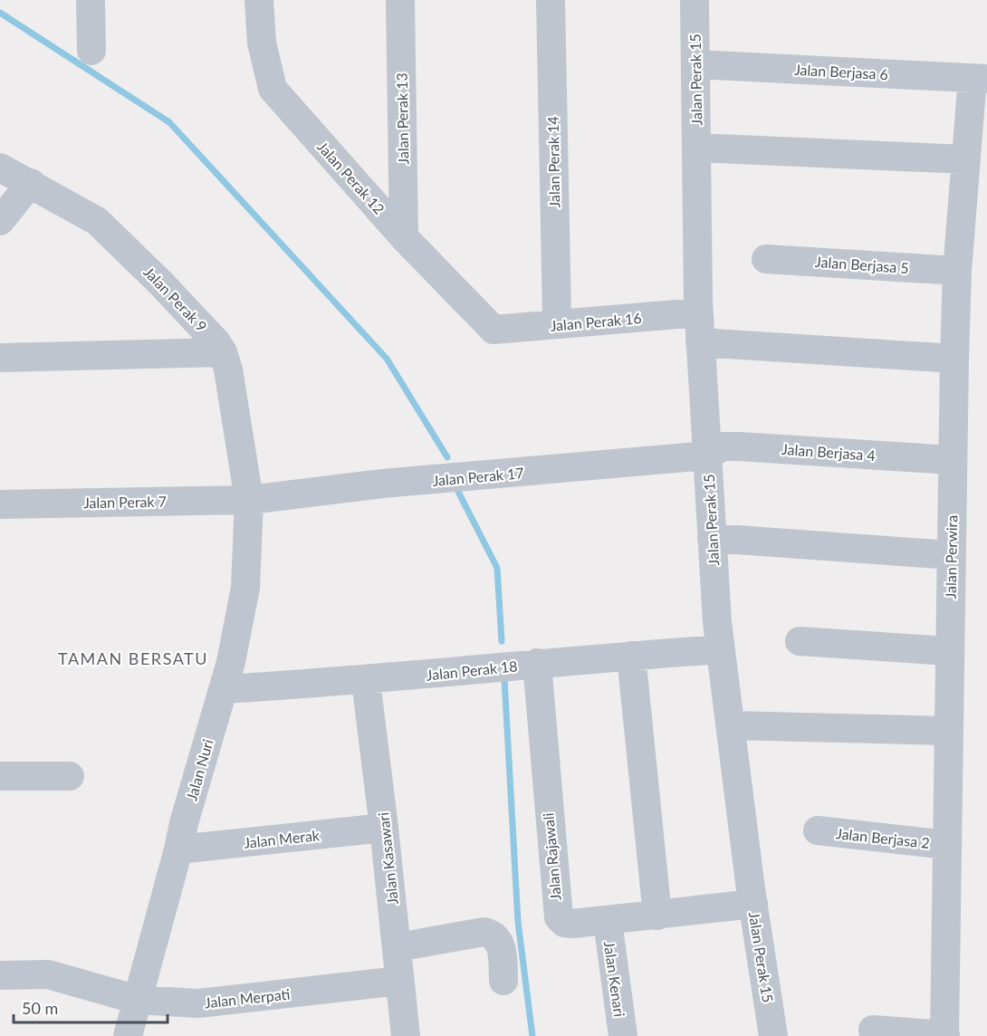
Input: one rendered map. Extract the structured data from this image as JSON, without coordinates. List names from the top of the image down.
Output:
{
  "streets": {
    "street": [
      "Jalan Berjasa 6",
      "Jalan Perak 15",
      "Jalan Perak 13",
      "Jalan Perak 14",
      "Jalan Perak 12",
      "Jalan Berjasa 5",
      "Jalan Perak 9",
      "Jalan Perak 16",
      "Jalan Berjasa 4",
      "Jalan Perak 17",
      "Jalan Perak 7",
      "Jalan Perwira",
      "Jalan Perak 18",
      "Jalan Nuri",
      "Jalan Berjasa 2",
      "Jalan Merak",
      "Jalan Rajawali",
      "Jalan Kasawari",
      "Jalan Kenari",
      "Jalan Merpati"
    ]
  },
  "crossings": [
    ["Jalan Berjasa 6", "Jalan Perak 15"],
    ["Jalan Berjasa 6", "Jalan Perwira"],
    ["Jalan Perak 15", "Jalan Perak 16"],
    ["Jalan Perak 15", "Jalan Berjasa 4"],
    ["Jalan Perak 15", "Jalan Perak 17"],
    ["Jalan Perak 15", "Jalan Perak 18"],
    ["Jalan Perak 15", "Jalan Rajawali"],
    ["Jalan Perak 13", "Jalan Perak 12"],
    ["Jalan Perak 14", "Jalan Perak 16"],
    ["Jalan Perak 12", "Jalan Perak 16"],
    ["Jalan Berjasa 5", "Jalan Perwira"],
    ["Jalan Perak 9", "Jalan Perak 17"],
    ["Jalan Perak 9", "Jalan Perak 7"],
    ["Jalan Perak 9", "Jalan Nuri"],
    ["Jalan Berjasa 4", "Jalan Perak 17"],
    ["Jalan Berjasa 4", "Jalan Perwira"],
    ["Jalan Perak 17", "Jalan Perak 7"],
    ["Jalan Perak 17", "Jalan Nuri"],
    ["Jalan Perak 7", "Jalan Nuri"],
    ["Jalan Perwira", "Jalan Berjasa 2"],
    ["Jalan Perak 18", "Jalan Nuri"],
    ["Jalan Perak 18", "Jalan Rajawali"],
    ["Jalan Perak 18", "Jalan Kasawari"],
    ["Jalan Nuri", "Jalan Merak"],
    ["Jalan Nuri", "Jalan Merpati"],
    ["Jalan Merak", "Jalan Kasawari"],
    ["Jalan Rajawali", "Jalan Kenari"],
    ["Jalan Kasawari", "Jalan Merpati"]
  ],
  "districts": ["TAMAN BERSATU"],
  "scale_bar": "50 m"
}
